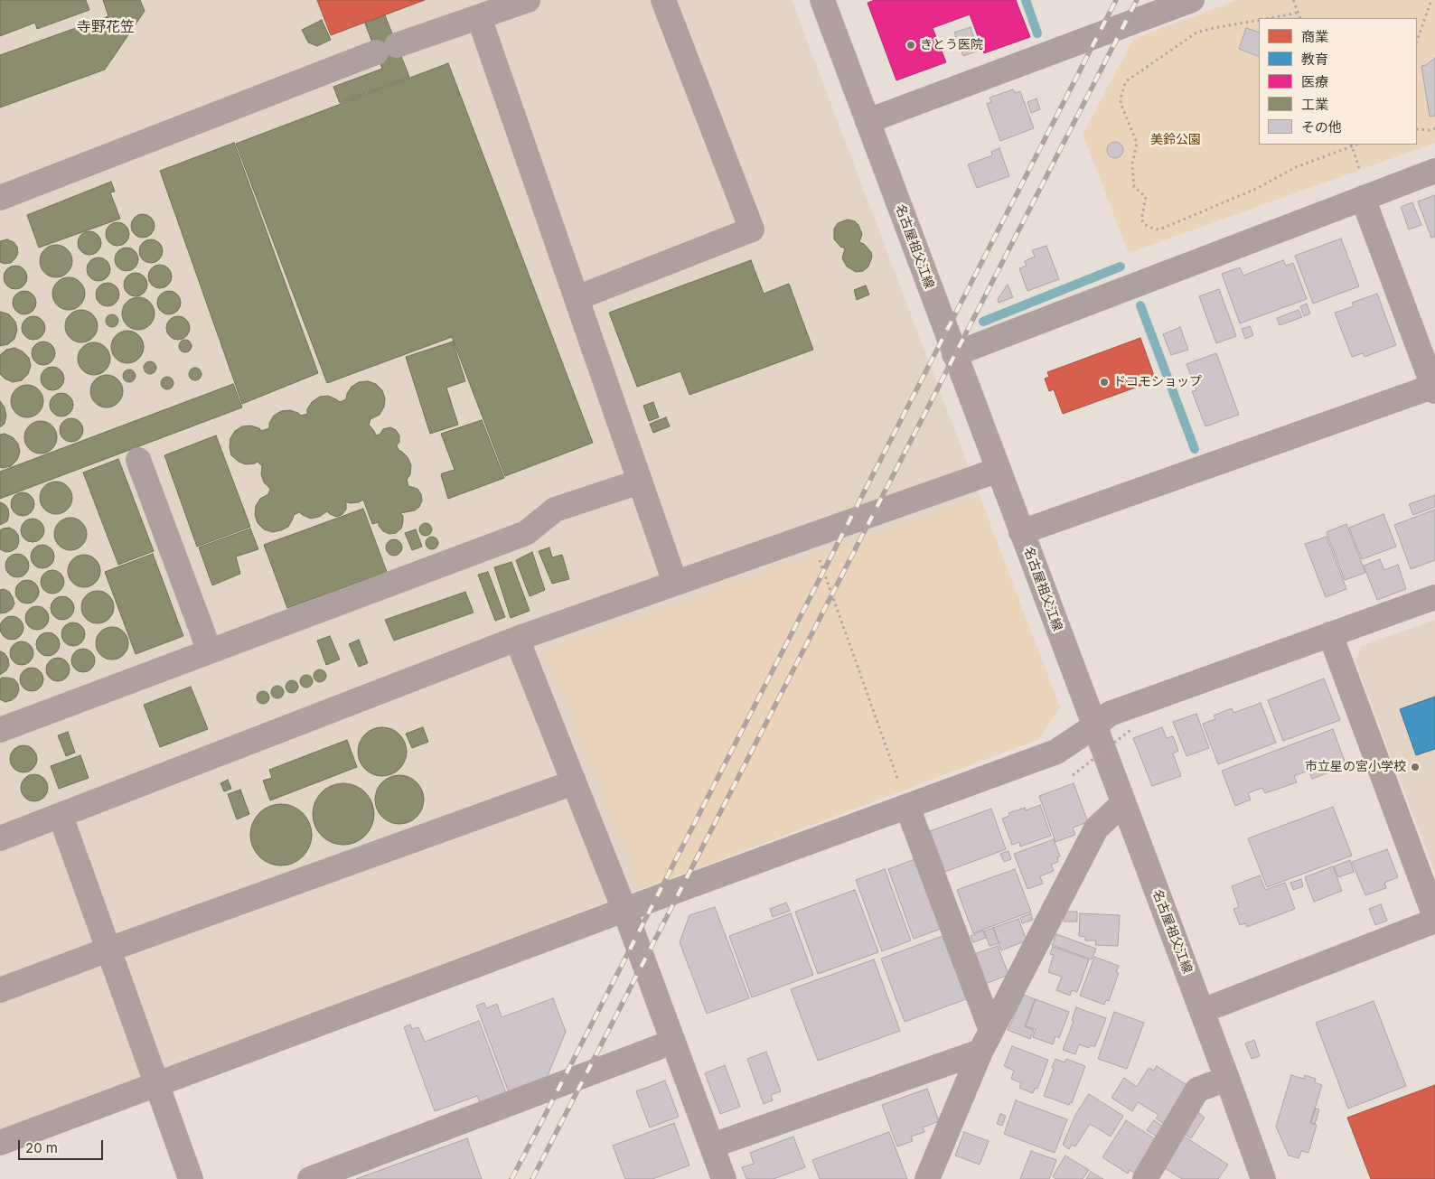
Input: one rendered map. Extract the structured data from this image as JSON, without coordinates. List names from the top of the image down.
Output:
{
  "streets": {
    "main road": ["名古屋祖父江線"]
  },
  "districts": ["寺野花笠"],
  "parks": ["美鈴公園"],
  "places": ["きとう医院", "ドコモショップ", "市立星の宮小学校"],
  "legend": [
    "商業",
    "教育",
    "医療",
    "工業",
    "その他"
  ],
  "scale_bar": "20 m"
}
